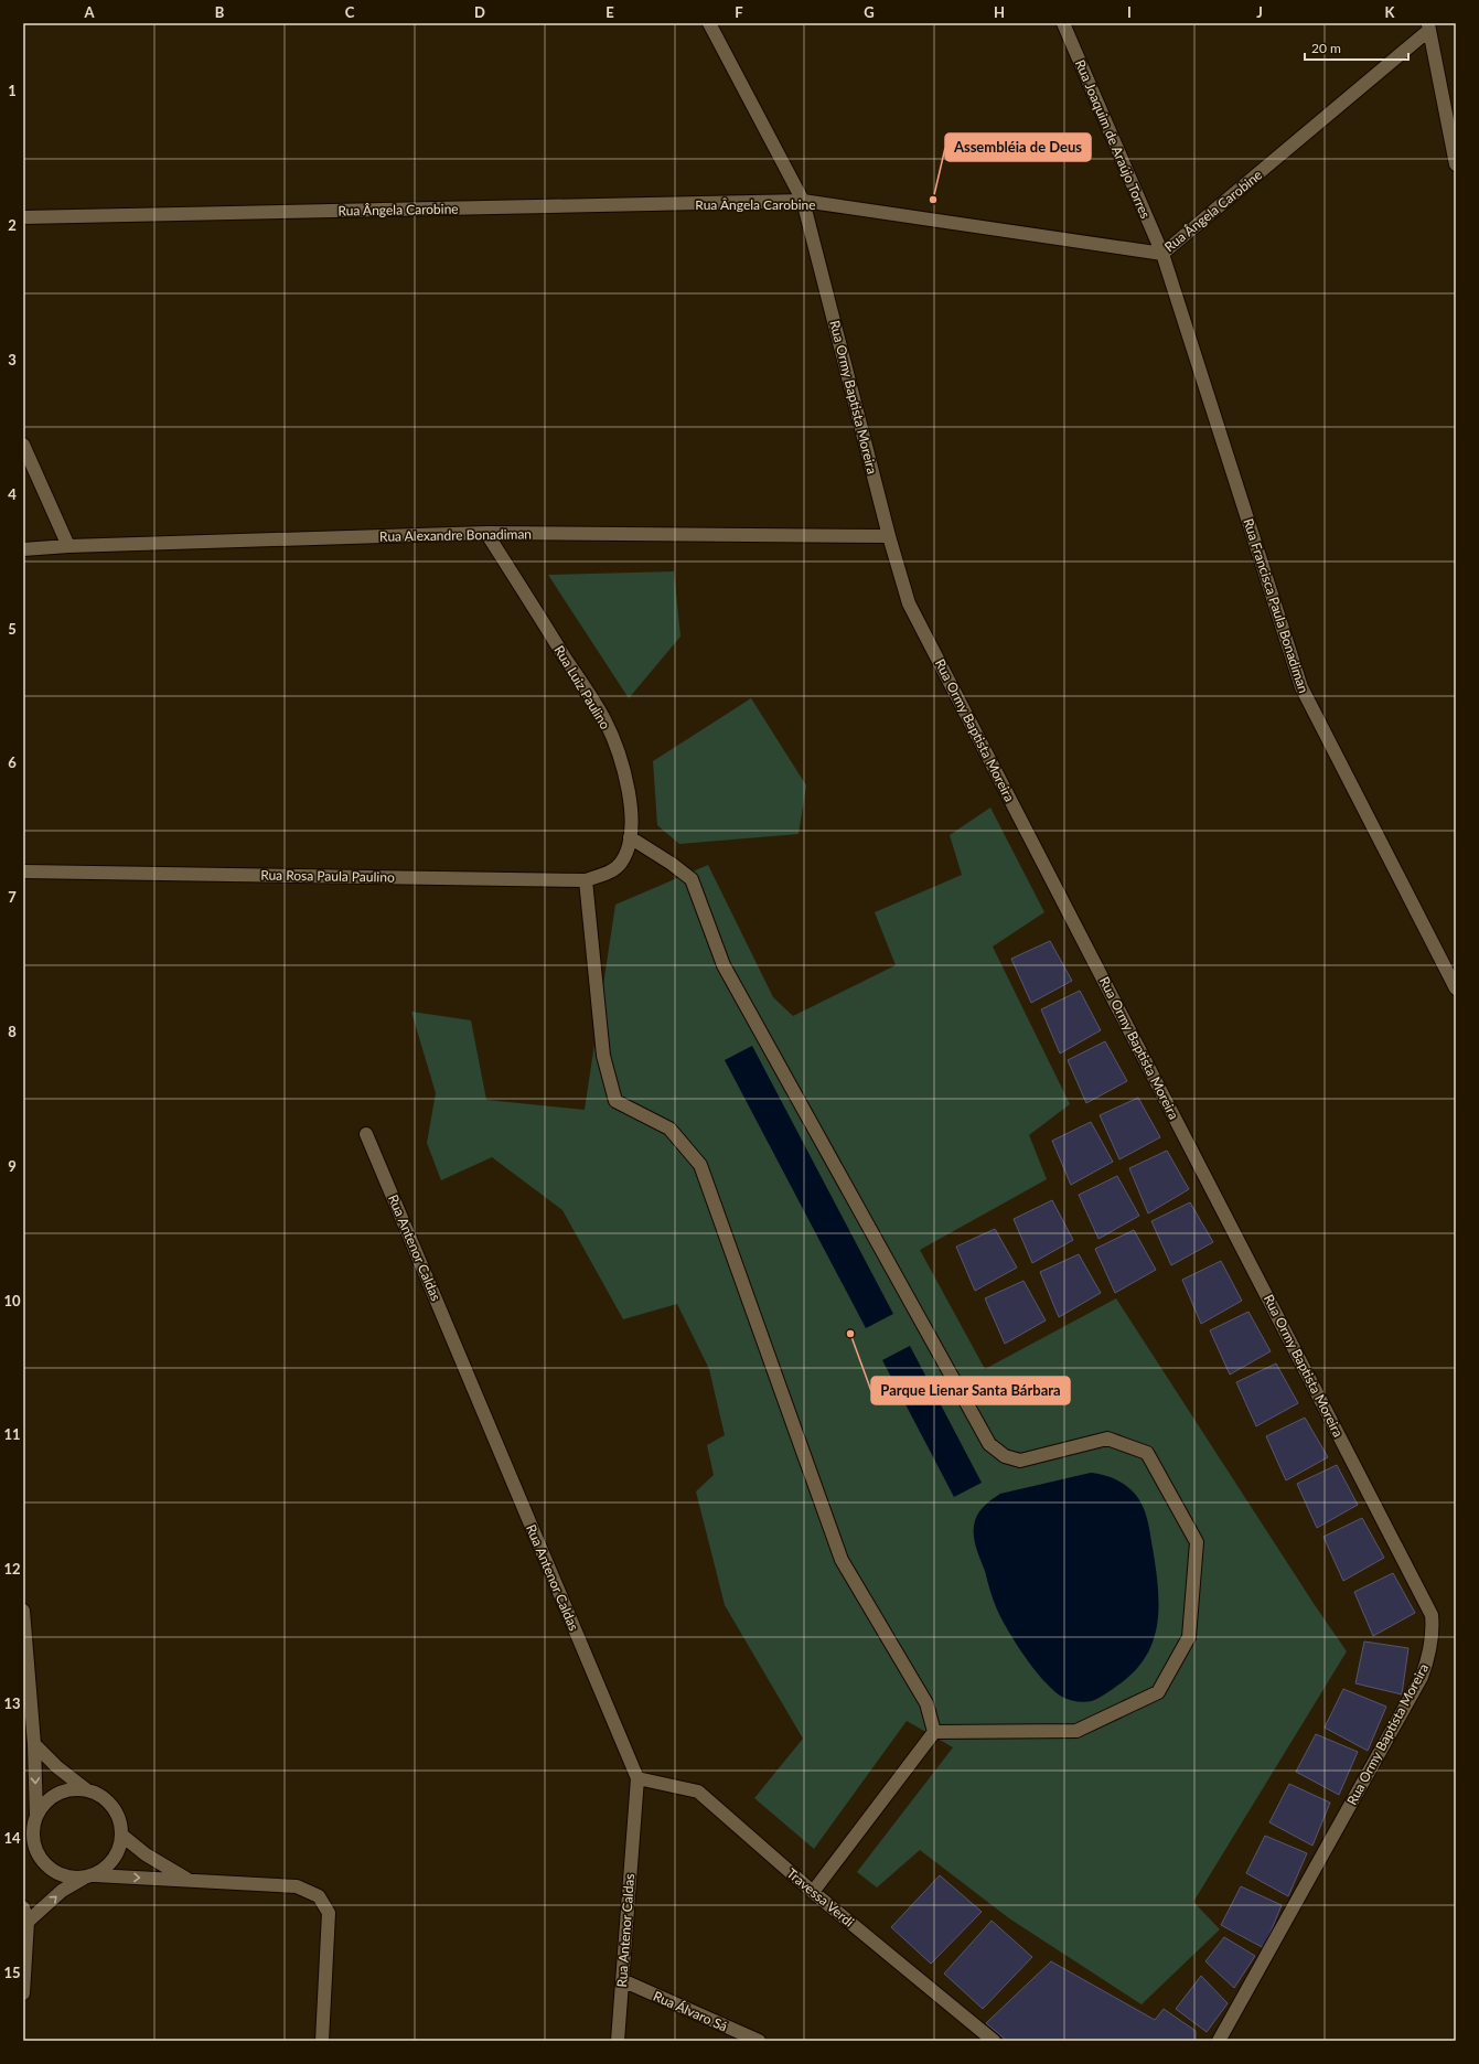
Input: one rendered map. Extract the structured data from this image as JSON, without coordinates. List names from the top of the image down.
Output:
{
  "streets": {
    "street": [
      "Rua Joaquim de Araújo Torres",
      "Rua Ângela Carobine",
      "Rua Ormy Baptista Moreira",
      "Rua Alexandre Bonadiman",
      "Rua Francisca Paula Bonadiman",
      "Rua Luiz Paulino",
      "Rua Rosa Paula Paulino",
      "Rua Antenor Caldas",
      "Travessa Verdi",
      "Rua Álvaro Sá"
    ]
  },
  "crossings": [
    ["Rua Joaquim de Araújo Torres", "Rua Ângela Carobine"],
    ["Rua Joaquim de Araújo Torres", "Rua Francisca Paula Bonadiman"],
    ["Rua Ângela Carobine", "Rua Ormy Baptista Moreira"],
    ["Rua Ângela Carobine", "Rua Francisca Paula Bonadiman"],
    ["Rua Ormy Baptista Moreira", "Rua Alexandre Bonadiman"],
    ["Rua Alexandre Bonadiman", "Rua Luiz Paulino"],
    ["Rua Luiz Paulino", "Rua Rosa Paula Paulino"],
    ["Rua Antenor Caldas", "Travessa Verdi"],
    ["Rua Antenor Caldas", "Rua Álvaro Sá"]
  ],
  "places": ["Assembléia de Deus", "Parque Lienar Santa Bárbara"],
  "scale_bar": "20 m",
  "grid": {
    "columns": [
      "A",
      "B",
      "C",
      "D",
      "E",
      "F",
      "G",
      "H",
      "I",
      "J",
      "K"
    ],
    "rows": [
      "1",
      "2",
      "3",
      "4",
      "5",
      "6",
      "7",
      "8",
      "9",
      "10",
      "11",
      "12",
      "13",
      "14",
      "15"
    ]
  }
}
